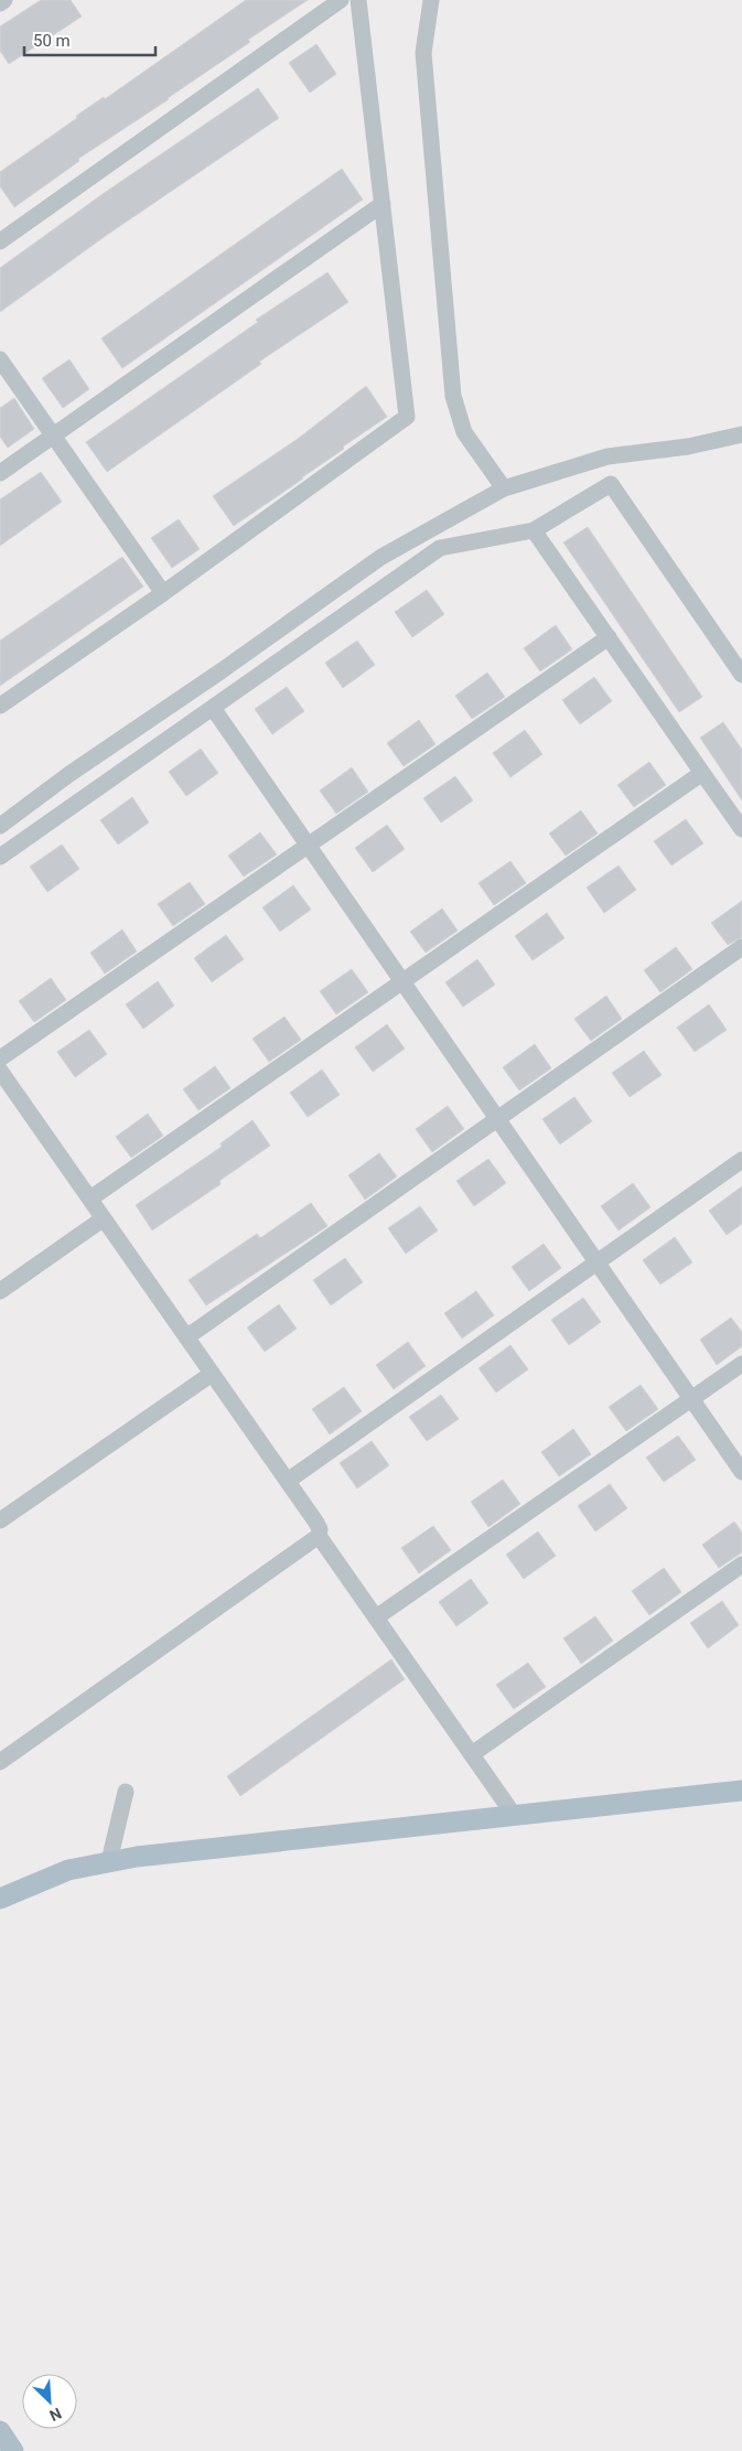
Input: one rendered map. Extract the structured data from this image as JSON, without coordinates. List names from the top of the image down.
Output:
{
  "scale_bar": "50 m",
  "north": "bottom right"
}
